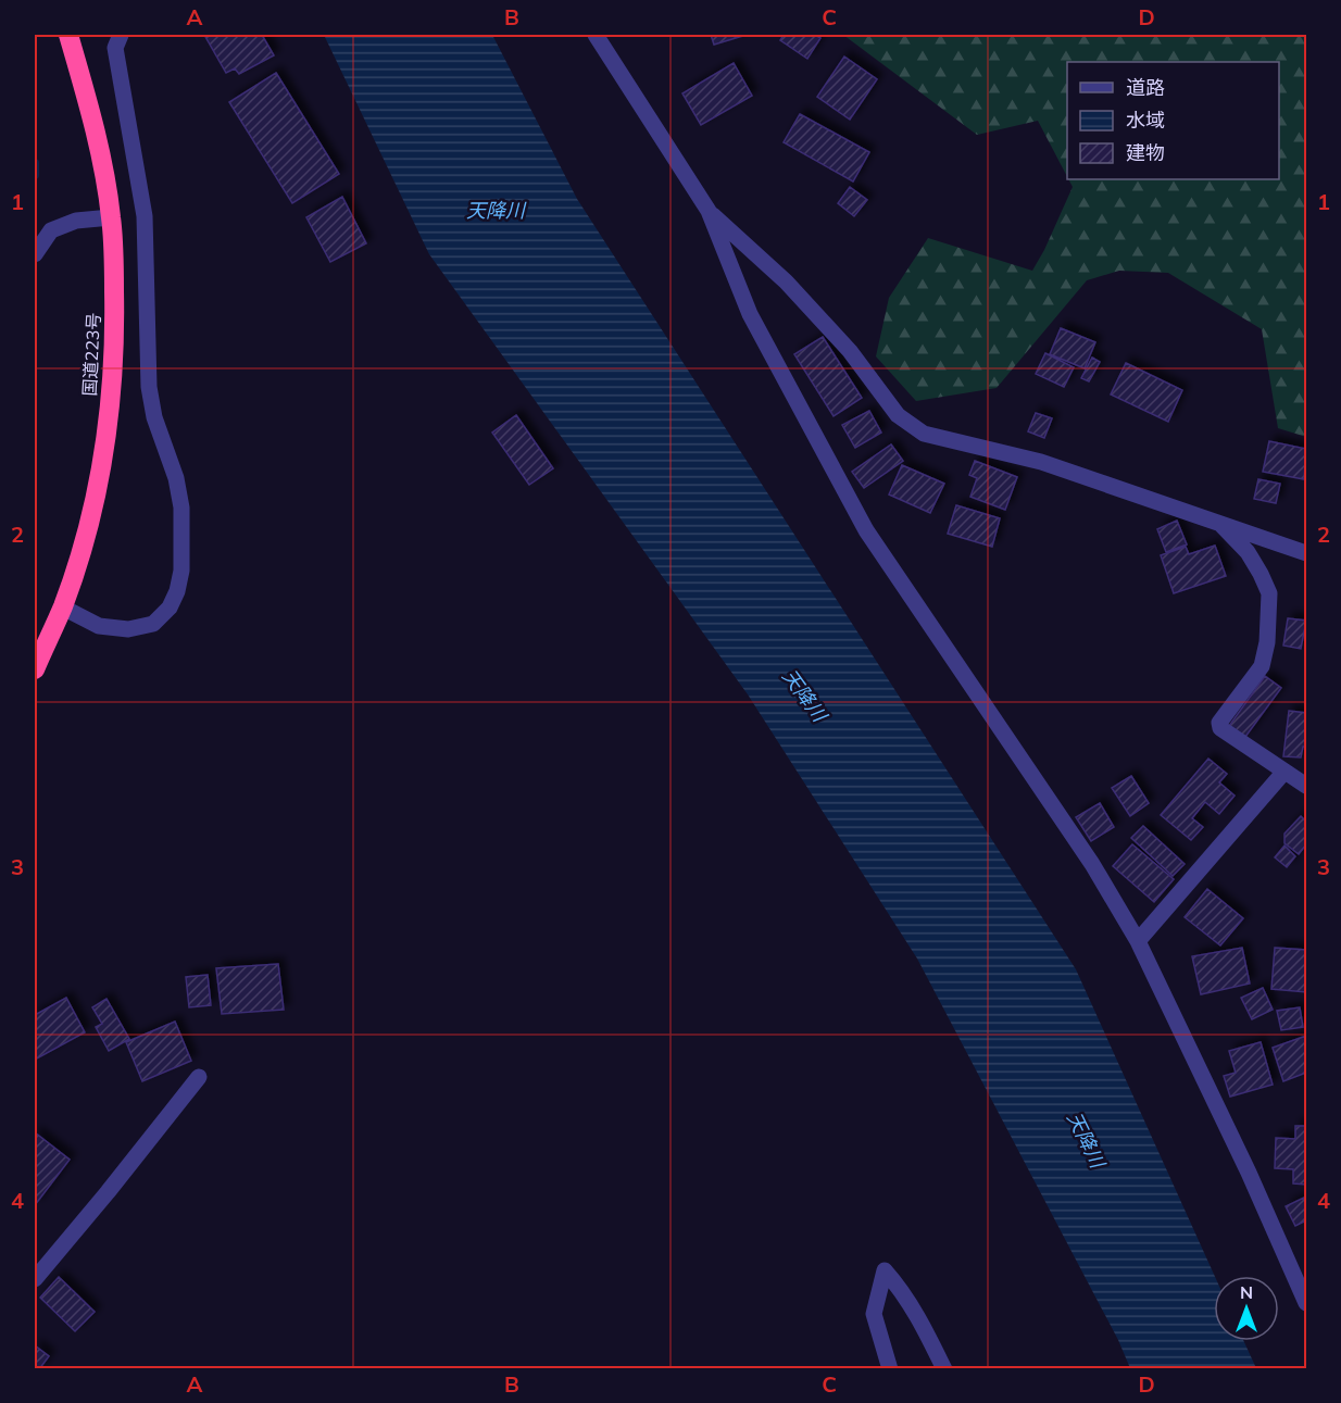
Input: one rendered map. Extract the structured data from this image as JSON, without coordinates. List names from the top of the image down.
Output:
{
  "streets": {
    "highway": ["国道223号"]
  },
  "water": ["天降川"],
  "legend": ["道路", "水域", "建物"],
  "north": "top",
  "grid": {
    "columns": [
      "A",
      "B",
      "C",
      "D"
    ],
    "rows": [
      "1",
      "2",
      "3",
      "4"
    ]
  }
}
